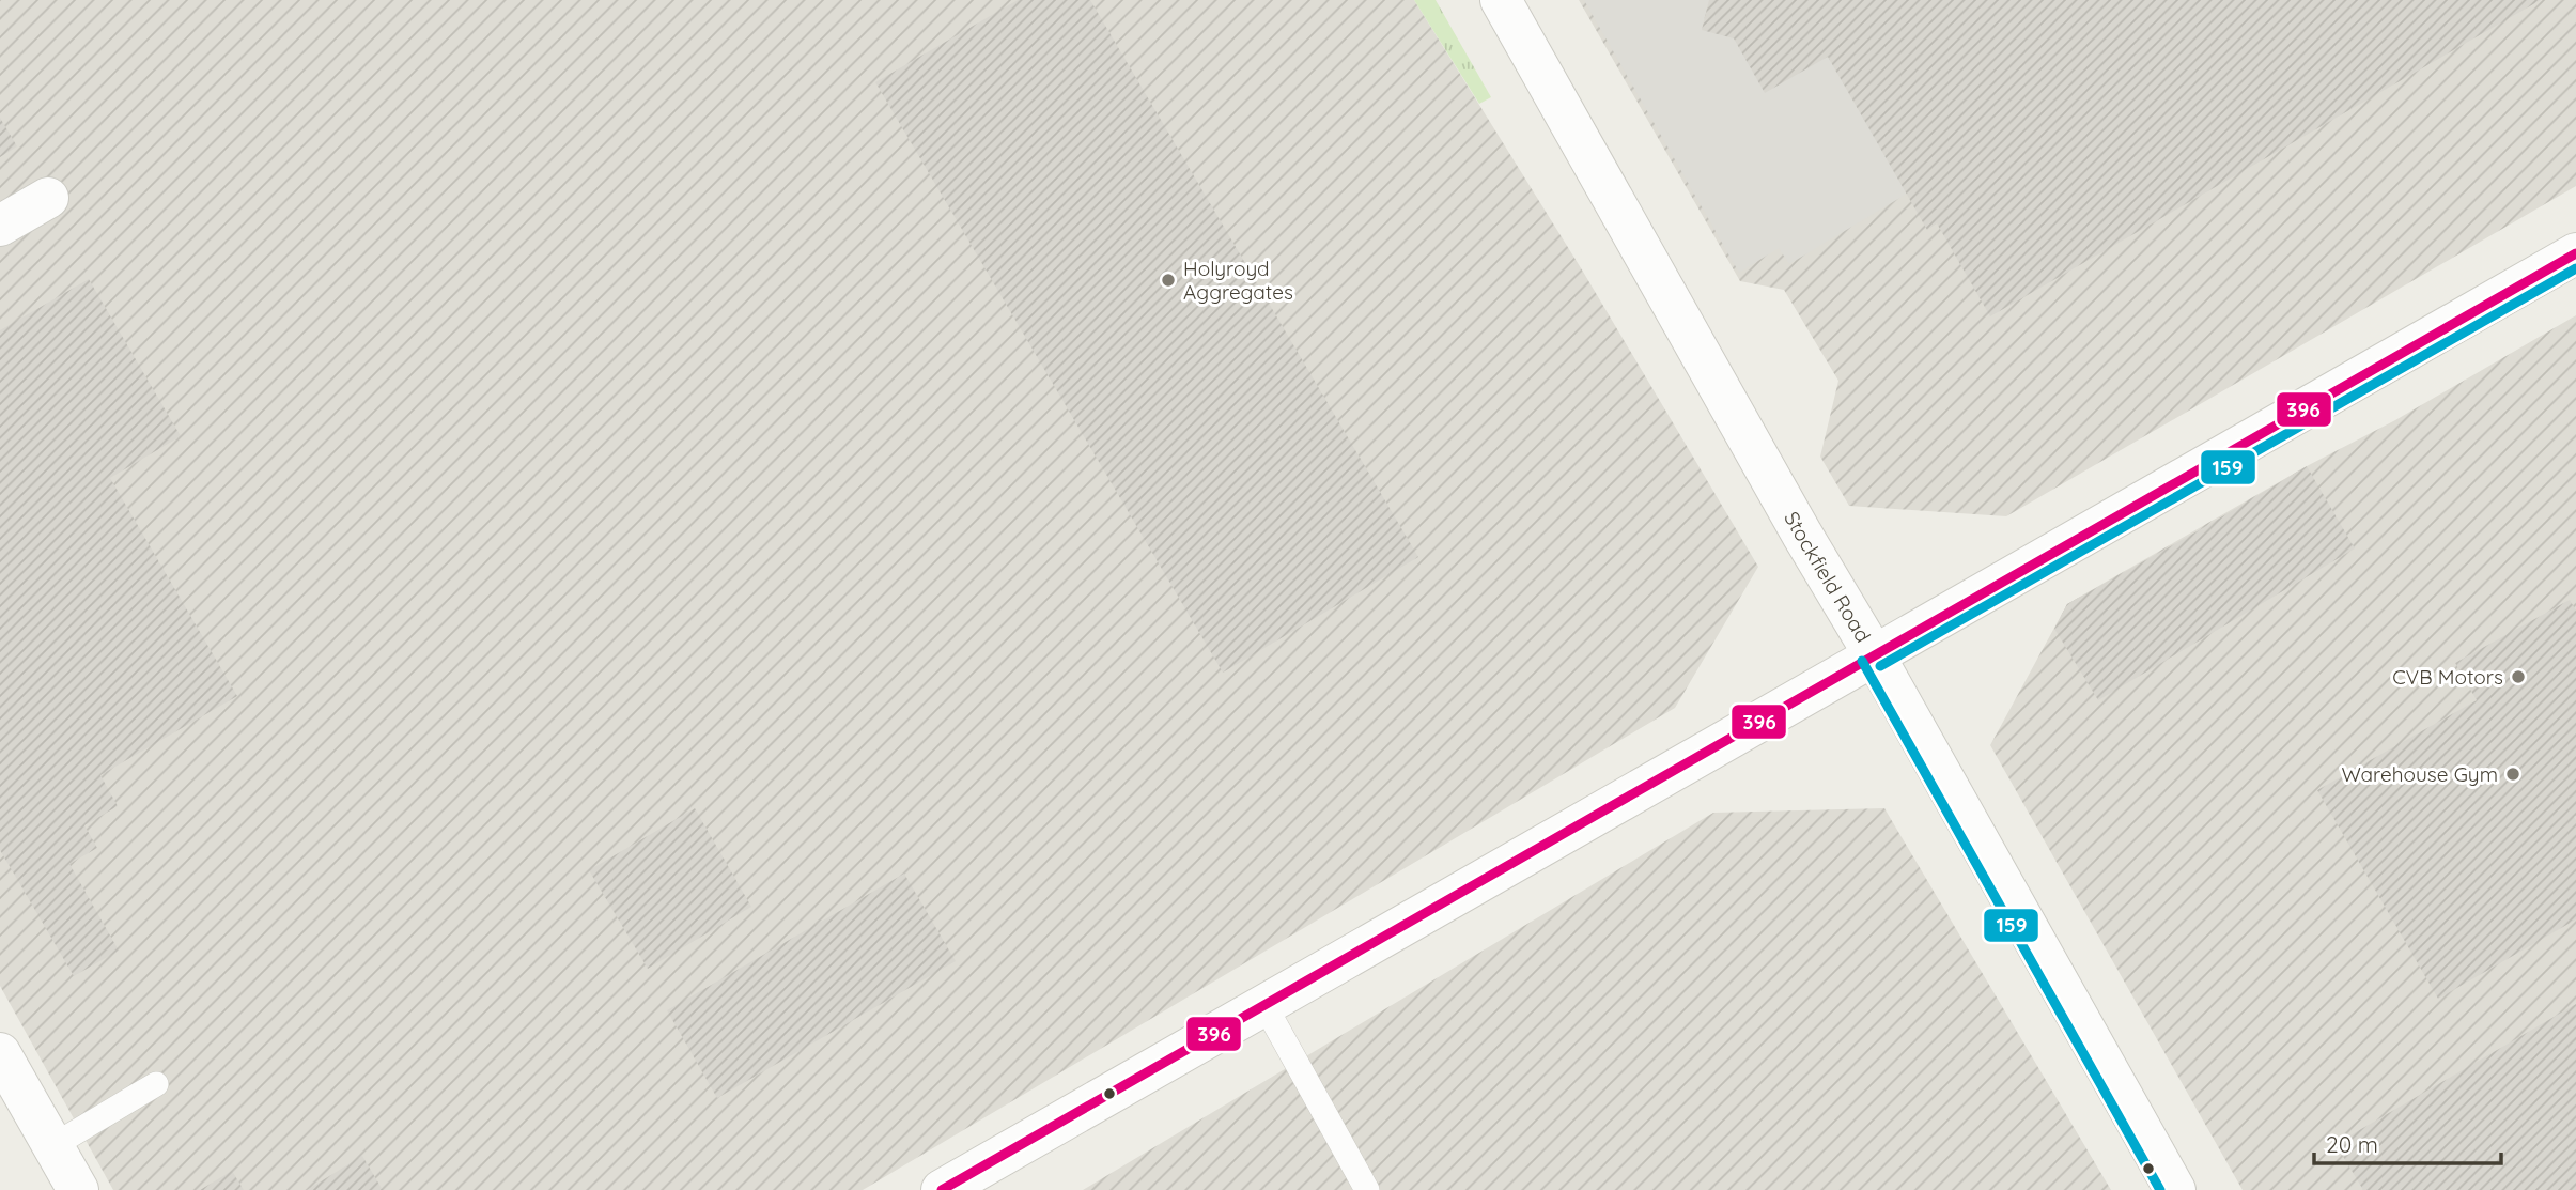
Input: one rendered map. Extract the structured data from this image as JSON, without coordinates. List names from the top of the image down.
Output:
{
  "streets": {
    "street": ["Stockfield Road"]
  },
  "places": ["Holyroyd Aggregates", "CVB Motors", "Warehouse Gym"],
  "lines": ["transit line 396", "transit line 159"],
  "scale_bar": "20 m"
}
